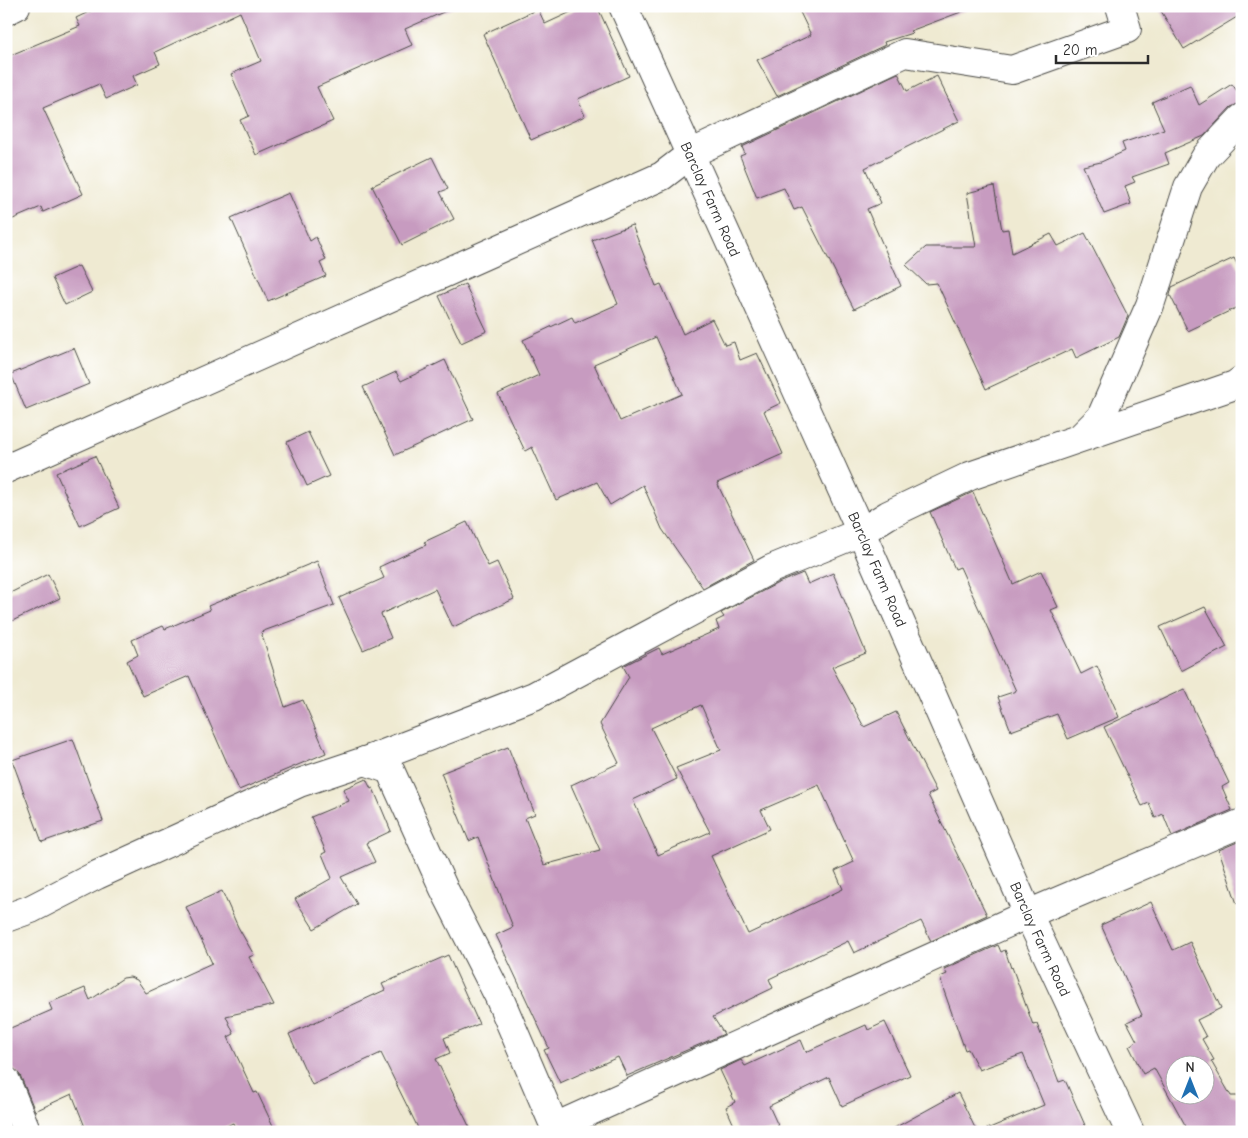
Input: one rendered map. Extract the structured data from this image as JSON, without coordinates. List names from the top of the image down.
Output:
{
  "streets": {
    "street": ["Barclay Farm Road"]
  },
  "scale_bar": "20 m",
  "north": "top"
}
